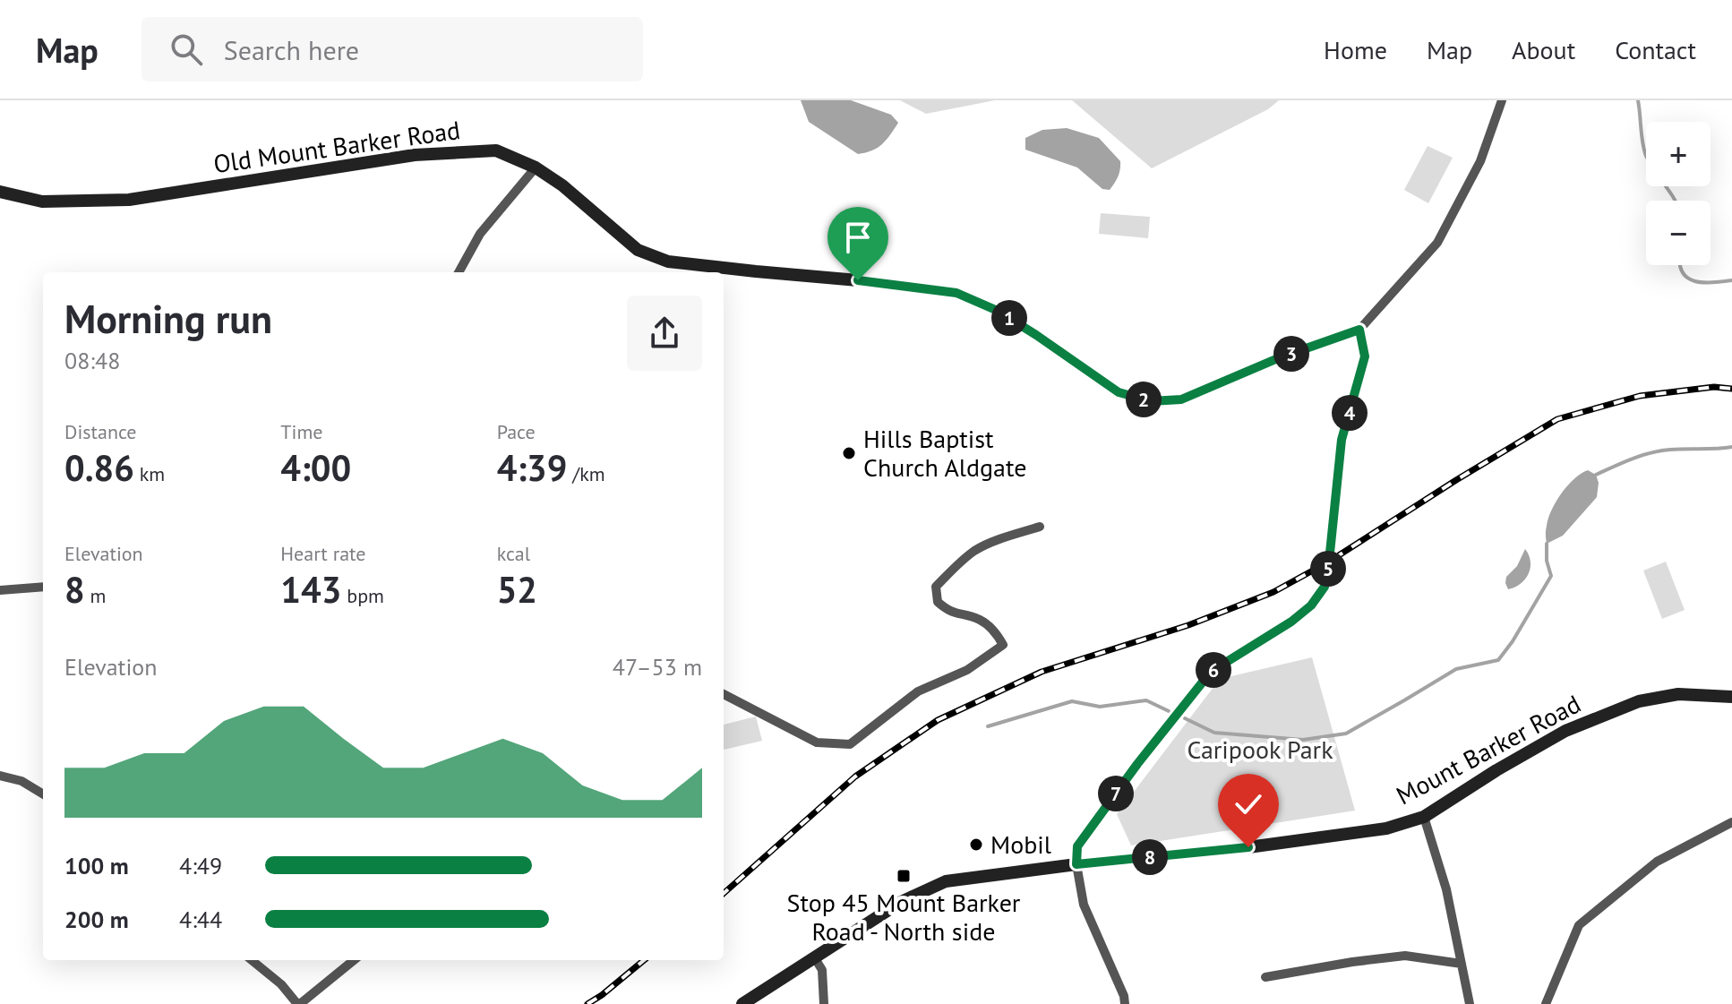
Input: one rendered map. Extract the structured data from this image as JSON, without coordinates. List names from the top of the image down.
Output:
{
  "streets": {
    "main road": ["Old Mount Barker Road", "Mount Barker Road"]
  },
  "parks": ["Caripook Park"],
  "places": {
    "other": ["Hills Baptist Church Aldgate", "Mobil"],
    "transit": ["Stop 45 Mount Barker Road - North side"]
  },
  "page": {
    "header": "Map",
    "search": "Search here",
    "nav": [
      "Home",
      "Map",
      "About",
      "Contact"
    ],
    "map_buttons": ["+", "−"],
    "heading": ["Morning run", "08:48"],
    "pins": [
      "1",
      "3",
      "2",
      "4",
      "5",
      "6",
      "7",
      "8"
    ],
    "stats": [
      ["Distance", "0.86 km"],
      ["Time", "4:00"],
      ["Pace", "4:39 /km"],
      ["Elevation", "8 m"],
      ["Heart rate", "143 bpm"],
      ["kcal", "52"]
    ],
    "chart": ["Elevation", "47–53 m"],
    "list": [
      {
        "name": "100 m",
        "note": "4:49"
      },
      {
        "name": "200 m",
        "note": "4:44"
      }
    ]
  }
}
